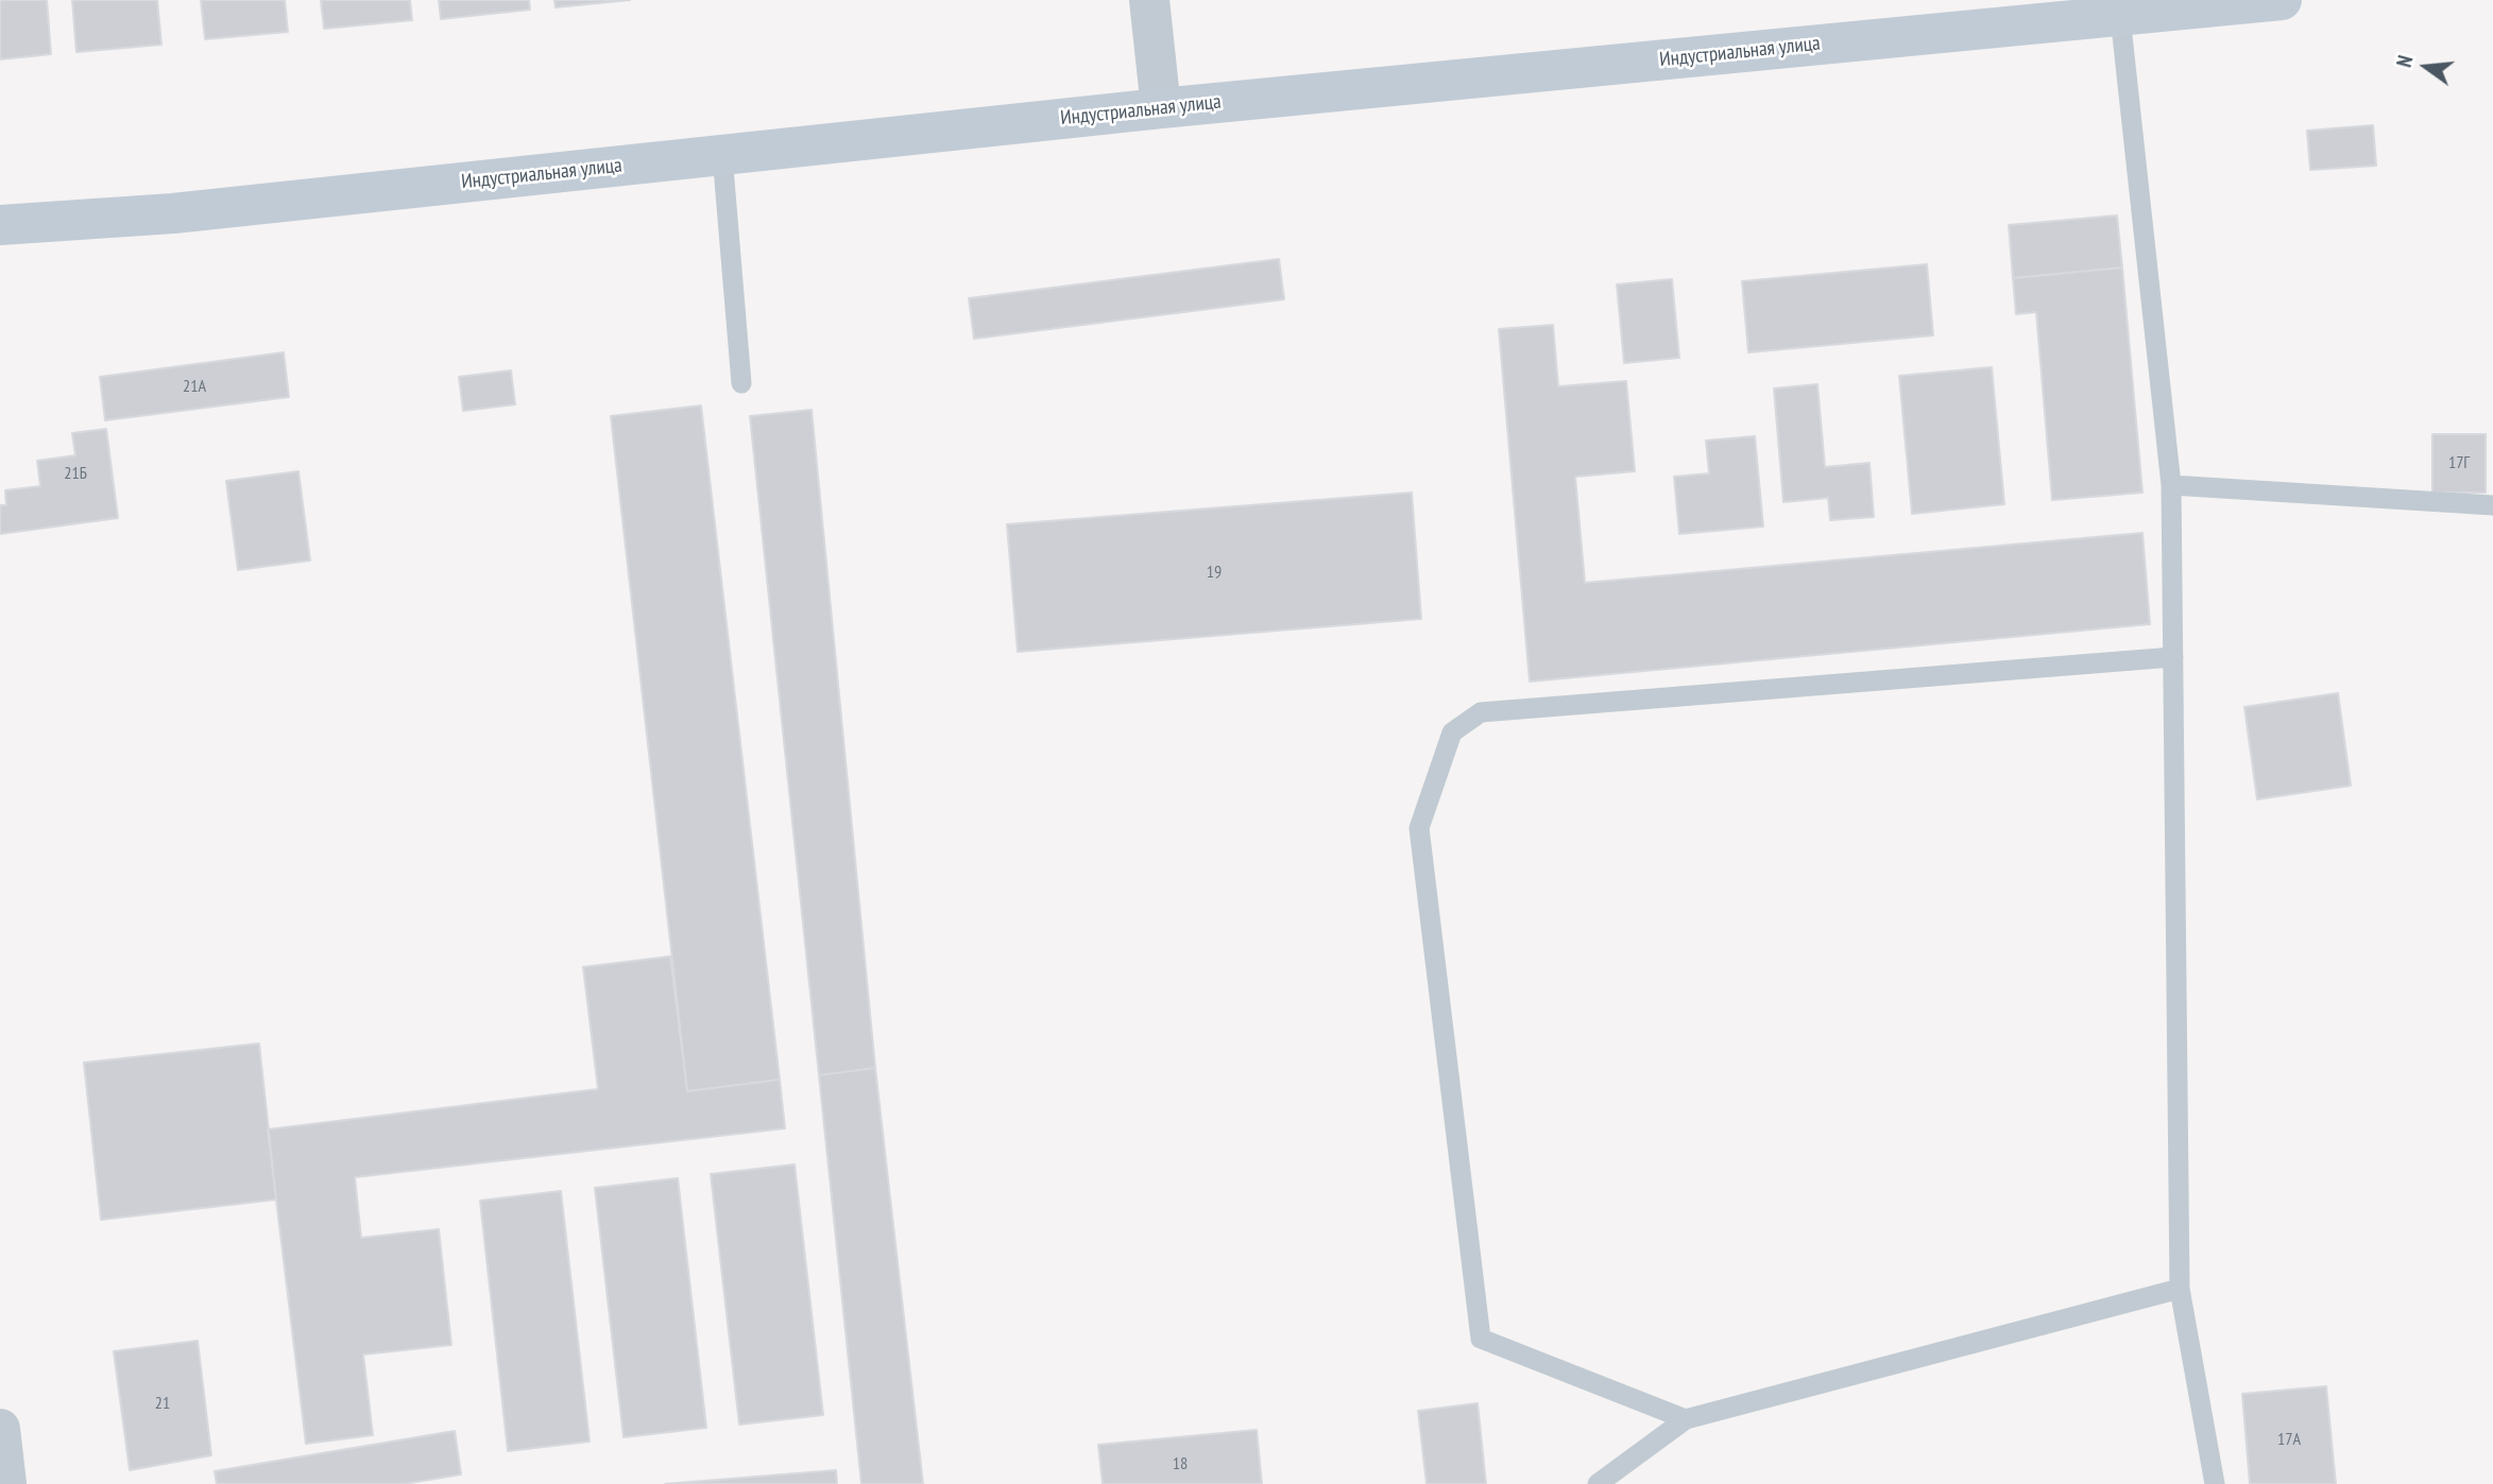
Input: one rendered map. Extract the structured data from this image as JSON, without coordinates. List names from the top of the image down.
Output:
{
  "streets": {
    "street": ["Индустриальная улица"]
  },
  "house_numbers": [
    "21А",
    "17Г",
    "21Б",
    "19",
    "21",
    "17А",
    "18"
  ],
  "north": "left"
}
